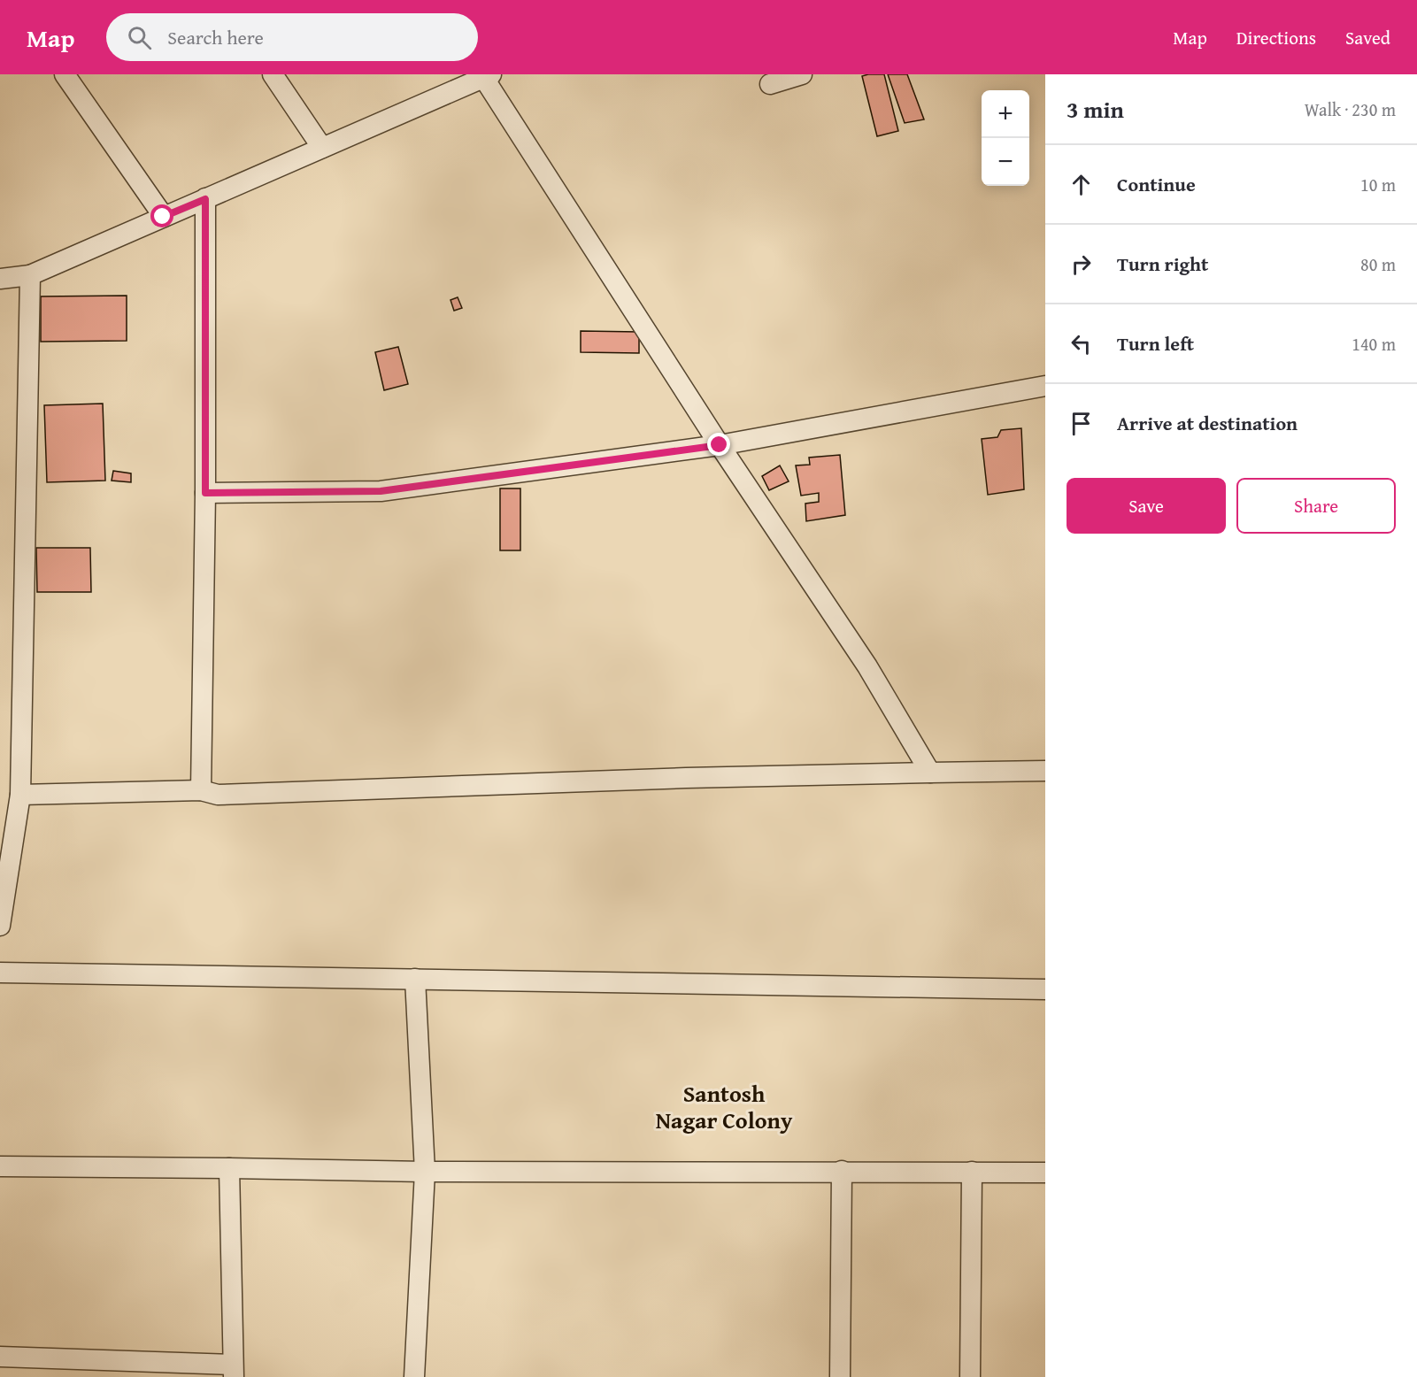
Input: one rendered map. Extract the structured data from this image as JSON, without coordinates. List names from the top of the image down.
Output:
{
  "districts": ["Santosh Nagar Colony"],
  "page": {
    "header": "Map",
    "search": "Search here",
    "nav": ["Map", "Directions", "Saved"],
    "heading": ["3 min", "Walk · 230 m"],
    "map_buttons": ["+", "−"],
    "list": [
      ["Continue", "10 m"],
      ["Turn right", "80 m"],
      ["Turn left", "140 m"],
      "Arrive at destination"
    ],
    "buttons": ["Save", "Share"]
  }
}
